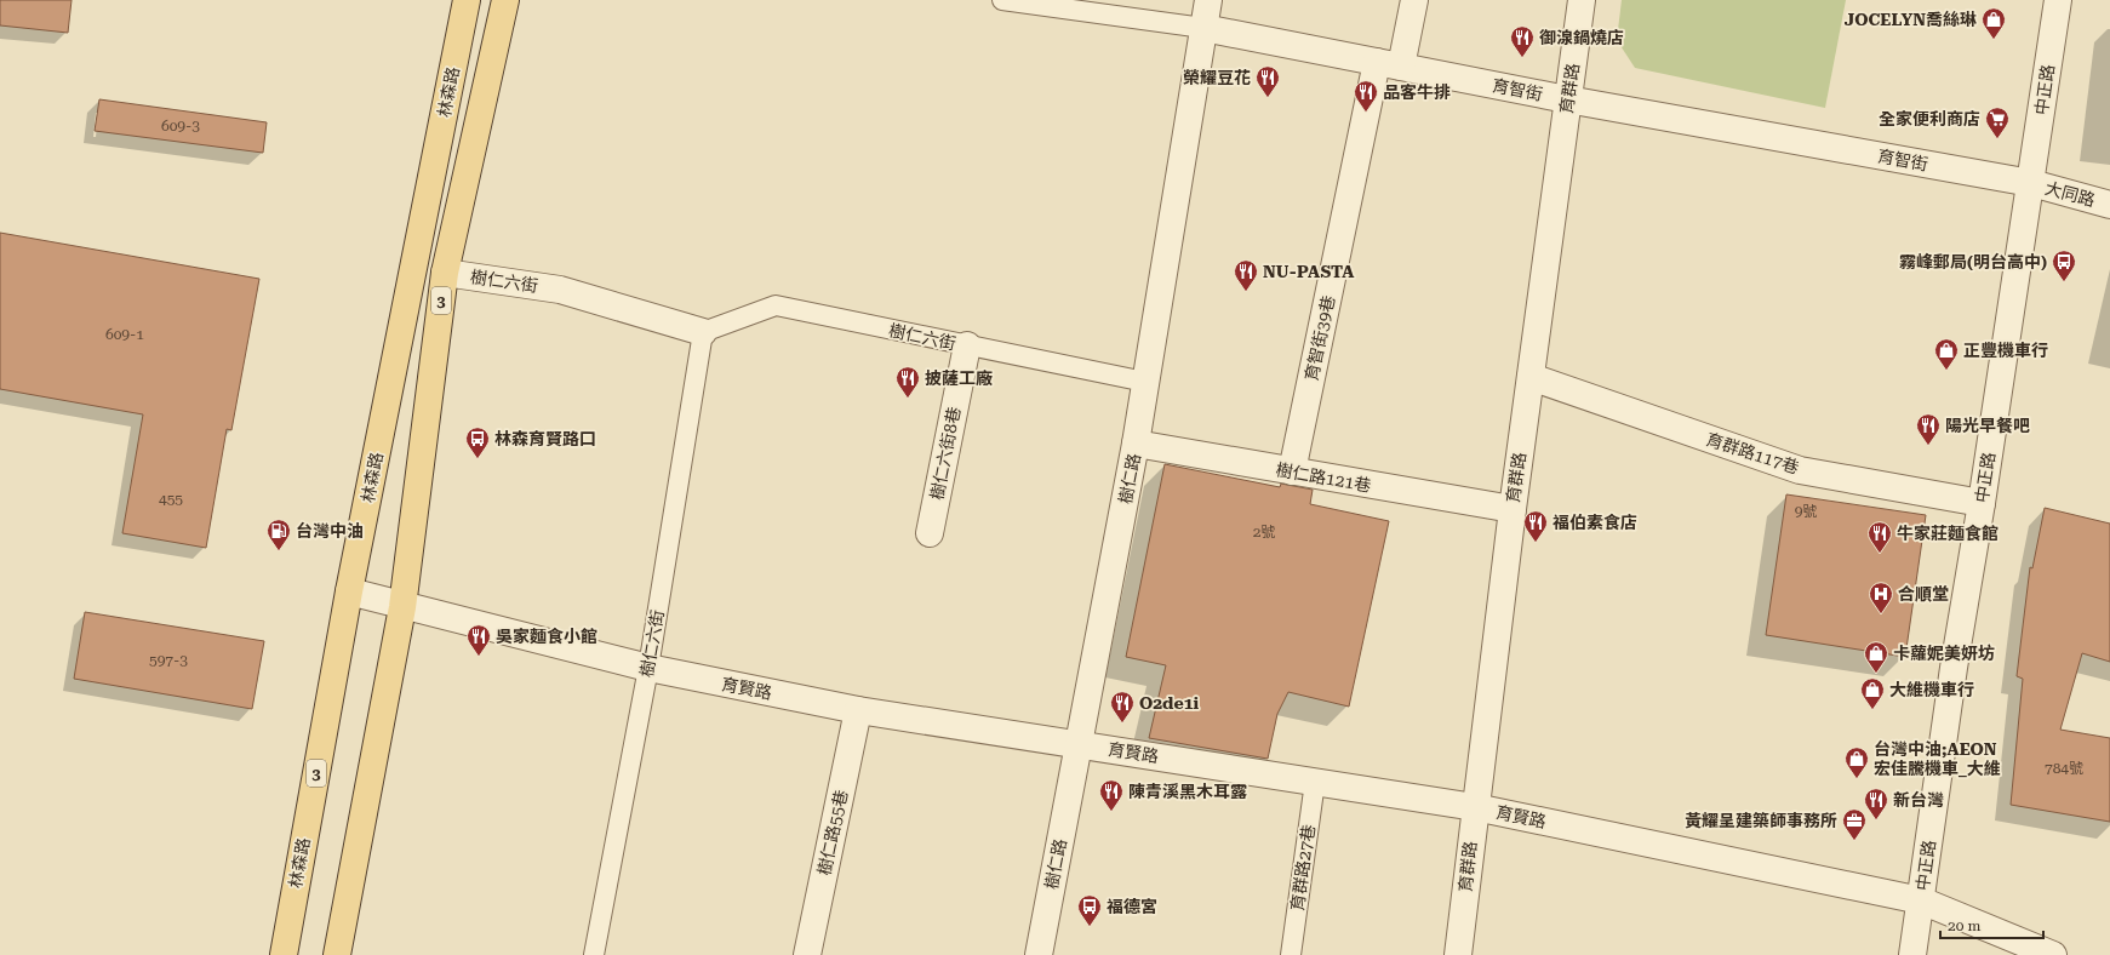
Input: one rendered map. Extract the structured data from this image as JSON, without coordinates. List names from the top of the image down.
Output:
{
  "streets": {
    "main road": ["林森路", "3"],
    "street": [
      "育群路",
      "育智街",
      "中正路",
      "大同路",
      "樹仁六街",
      "育智街39巷",
      "樹仁六街8巷",
      "育群路117巷",
      "樹仁路121巷",
      "樹仁路",
      "育賢路",
      "樹仁路55巷"
    ],
    "lane": ["育群路27巷"]
  },
  "crossings": [
    ["育群路", "育智街"],
    ["育群路", "育群路117巷"],
    ["育群路", "樹仁路121巷"],
    ["育群路", "育賢路"],
    ["育智街", "中正路"],
    ["育智街", "大同路"],
    ["育智街", "育智街39巷"],
    ["育智街", "樹仁路"],
    ["中正路", "大同路"],
    ["中正路", "育群路117巷"],
    ["中正路", "育賢路"],
    ["林森路", "樹仁六街"],
    ["林森路", "育賢路"],
    ["樹仁六街", "樹仁六街8巷"],
    ["樹仁六街", "樹仁路"],
    ["樹仁六街", "育賢路"],
    ["育智街39巷", "樹仁路121巷"],
    ["樹仁路121巷", "樹仁路"],
    ["樹仁路", "育賢路"],
    ["育賢路", "樹仁路55巷"],
    ["育賢路", "育群路27巷"]
  ],
  "places": {
    "shop": [
      "JOCELYN喬絲琳",
      "正豐機車行",
      "卡蘿妮美妍坊",
      "大維機車行",
      "台灣中油;AEON 宏佳騰機車_大維"
    ],
    "restaurant": [
      "御湶鍋燒店",
      "榮耀豆花",
      "品客牛排",
      "NU-PASTA",
      "披薩工廠",
      "陽光早餐吧",
      "福伯素食店",
      "牛家莊麵食館",
      "吳家麵食小館",
      "O2de1i",
      "陳青溪黑木耳露",
      "新台灣"
    ],
    "supermarket": ["全家便利商店"],
    "bus stop": ["霧峰郵局(明台高中)", "林森育賢路口", "福德宮"],
    "fuel station": ["台灣中油"],
    "hospital": ["合順堂"],
    "office": ["黃耀呈建築師事務所"]
  },
  "house_numbers": [
    "609-3",
    "609-1",
    "455",
    "9號",
    "2號",
    "597-3",
    "784號"
  ],
  "scale_bar": "20 m"
}
